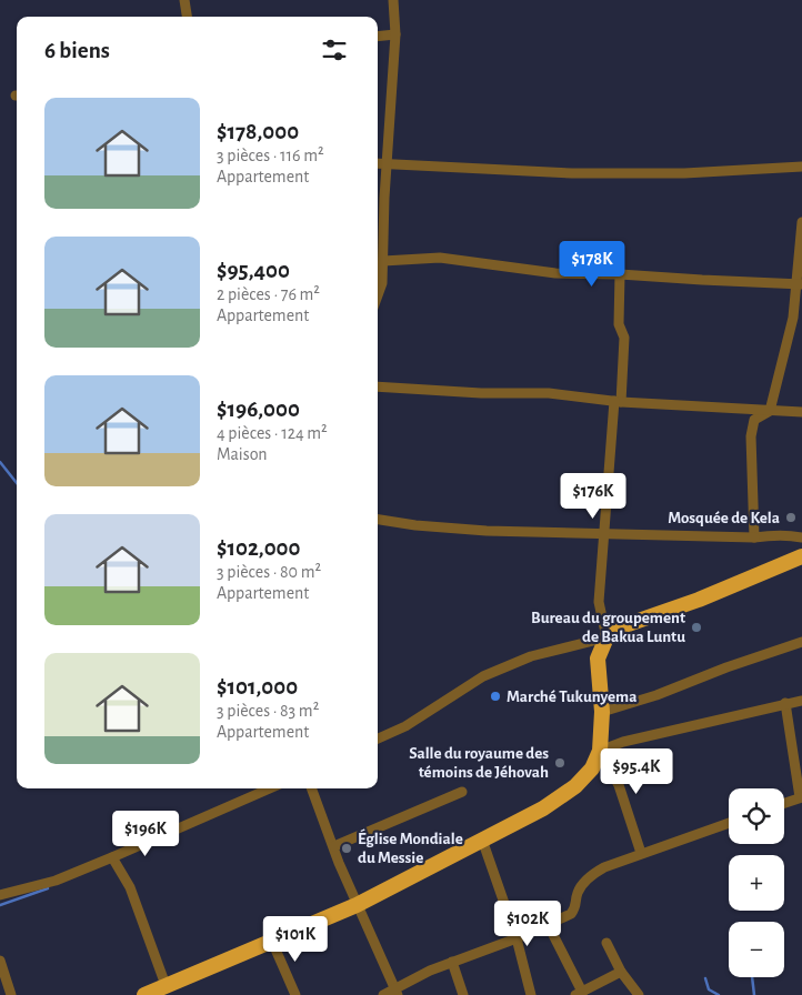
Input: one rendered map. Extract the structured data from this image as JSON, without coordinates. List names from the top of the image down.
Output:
{
  "places": [
    "Mosquée de Kela",
    "Bureau du groupement de Bakua Luntu",
    "Marché Tukunyema",
    "Salle du royaume des témoins de Jéhovah",
    "Église Mondiale du Messie"
  ],
  "page": {
    "heading": "6 biens",
    "list": [
      {
        "name": "$178,000",
        "note": "3 pièces · 116 m² · Appartement"
      },
      {
        "name": "$95,400",
        "note": "2 pièces · 76 m² · Appartement"
      },
      {
        "name": "$196,000",
        "note": "4 pièces · 124 m² · Maison"
      },
      {
        "name": "$102,000",
        "note": "3 pièces · 80 m² · Appartement"
      },
      {
        "name": "$101,000",
        "note": "3 pièces · 83 m² · Appartement"
      }
    ],
    "price": [
      "$178K",
      "$176K",
      "$95.4K",
      "$196K",
      "$102K",
      "$101K"
    ],
    "map_buttons": ["+", "−"]
  }
}
